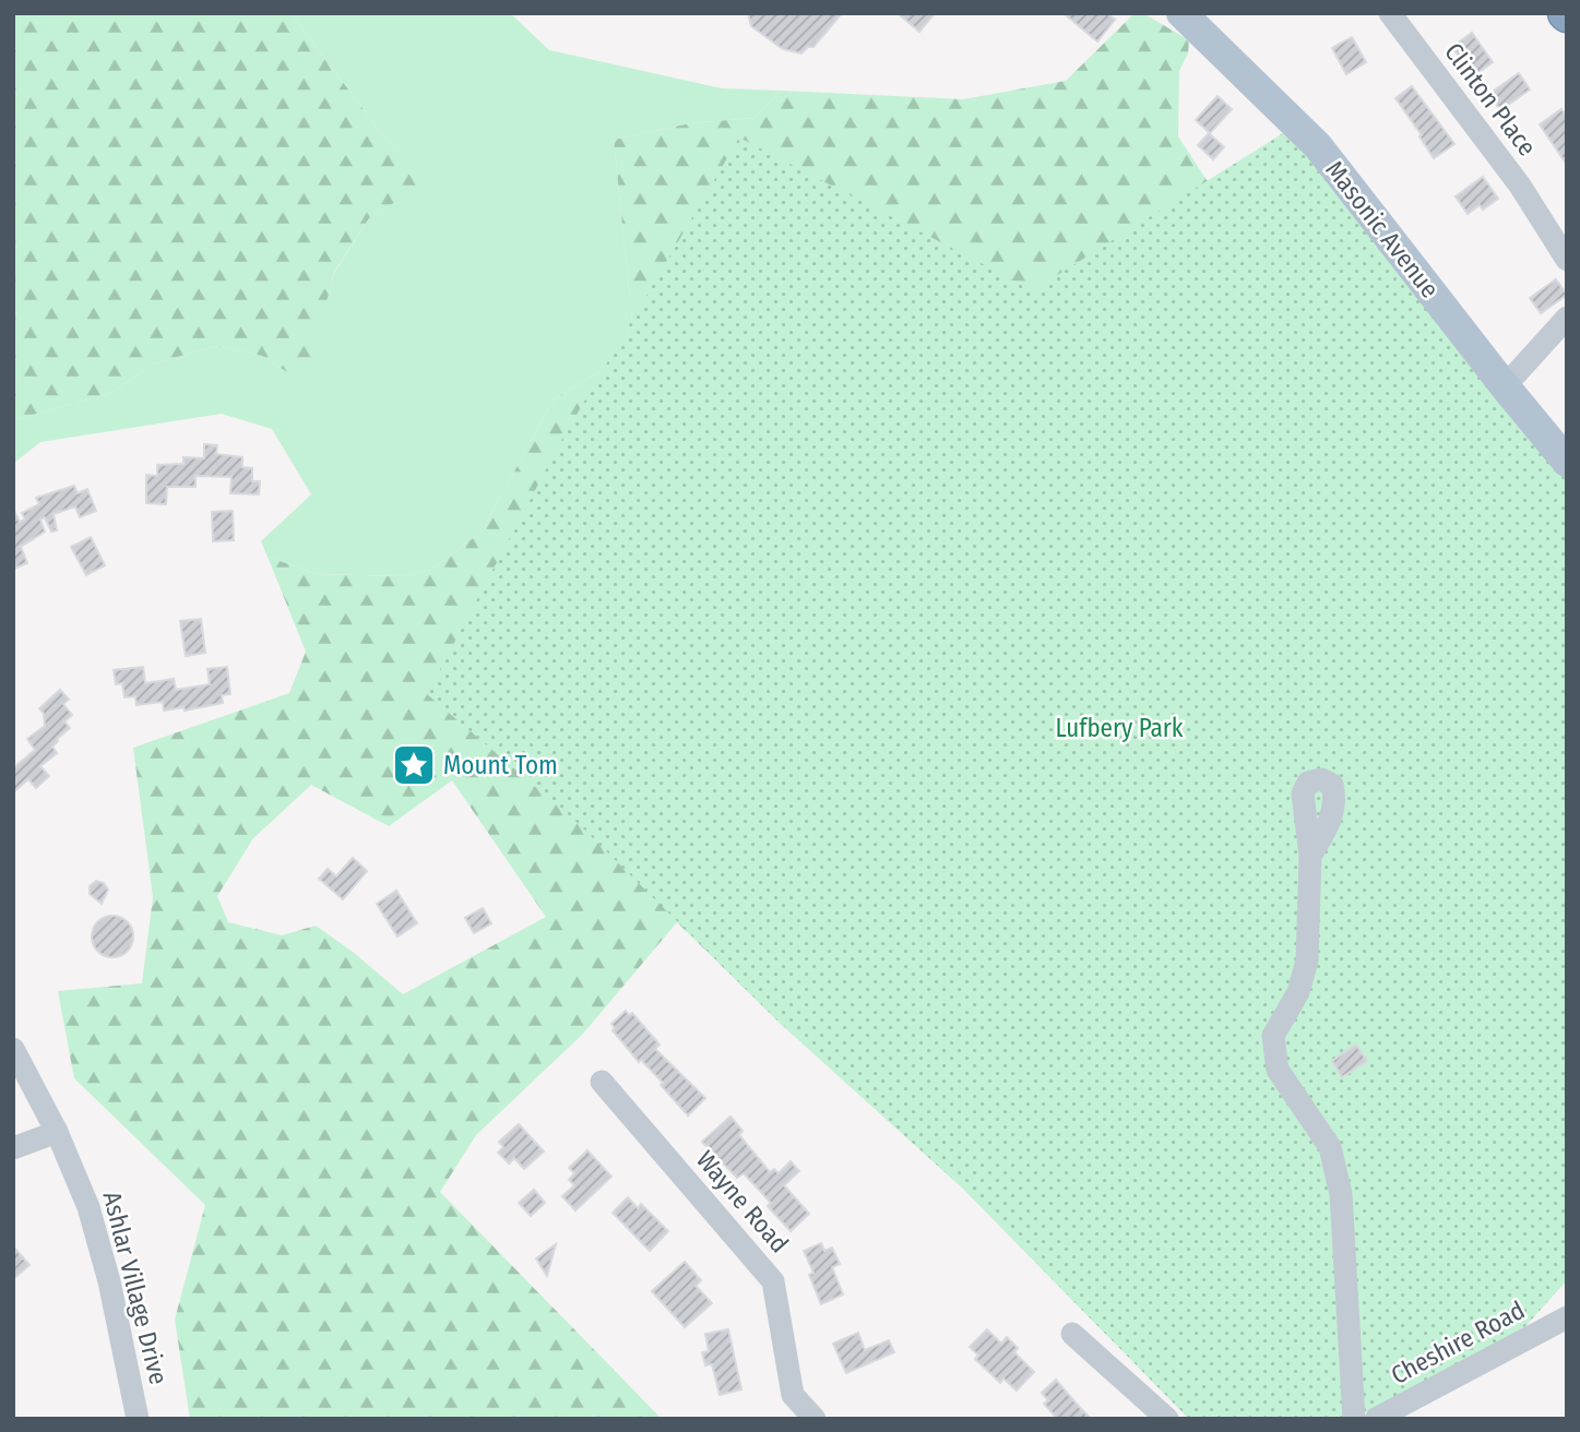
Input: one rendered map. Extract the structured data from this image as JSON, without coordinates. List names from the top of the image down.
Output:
{
  "streets": {
    "main road": ["Masonic Avenue"],
    "street": [
      "Clinton Place",
      "Wayne Road",
      "Ashlar Village Drive",
      "Cheshire Road"
    ]
  },
  "parks": ["Lufbery Park"],
  "places": {
    "place": ["Mount Tom"]
  }
}
